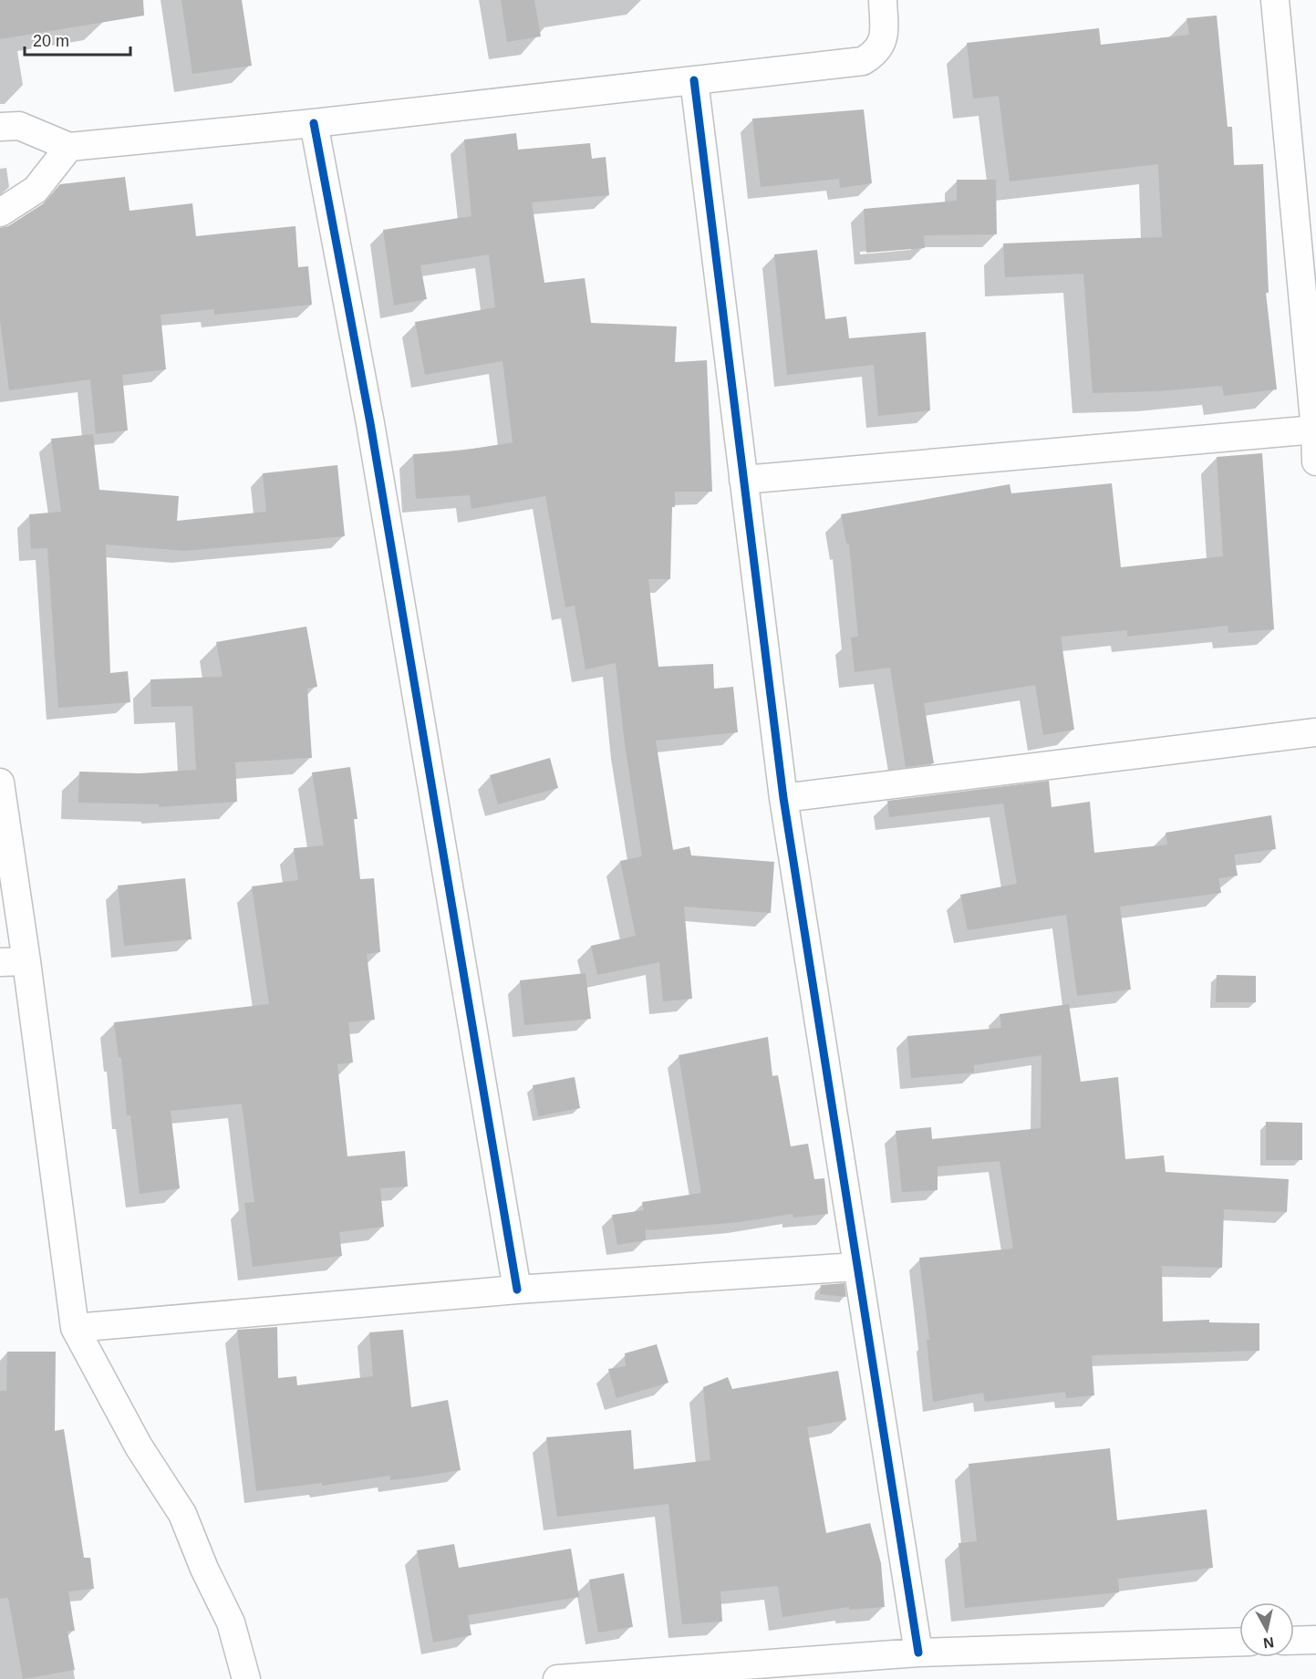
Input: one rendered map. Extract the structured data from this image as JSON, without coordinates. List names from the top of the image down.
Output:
{
  "scale_bar": "20 m",
  "north": "bottom"
}
